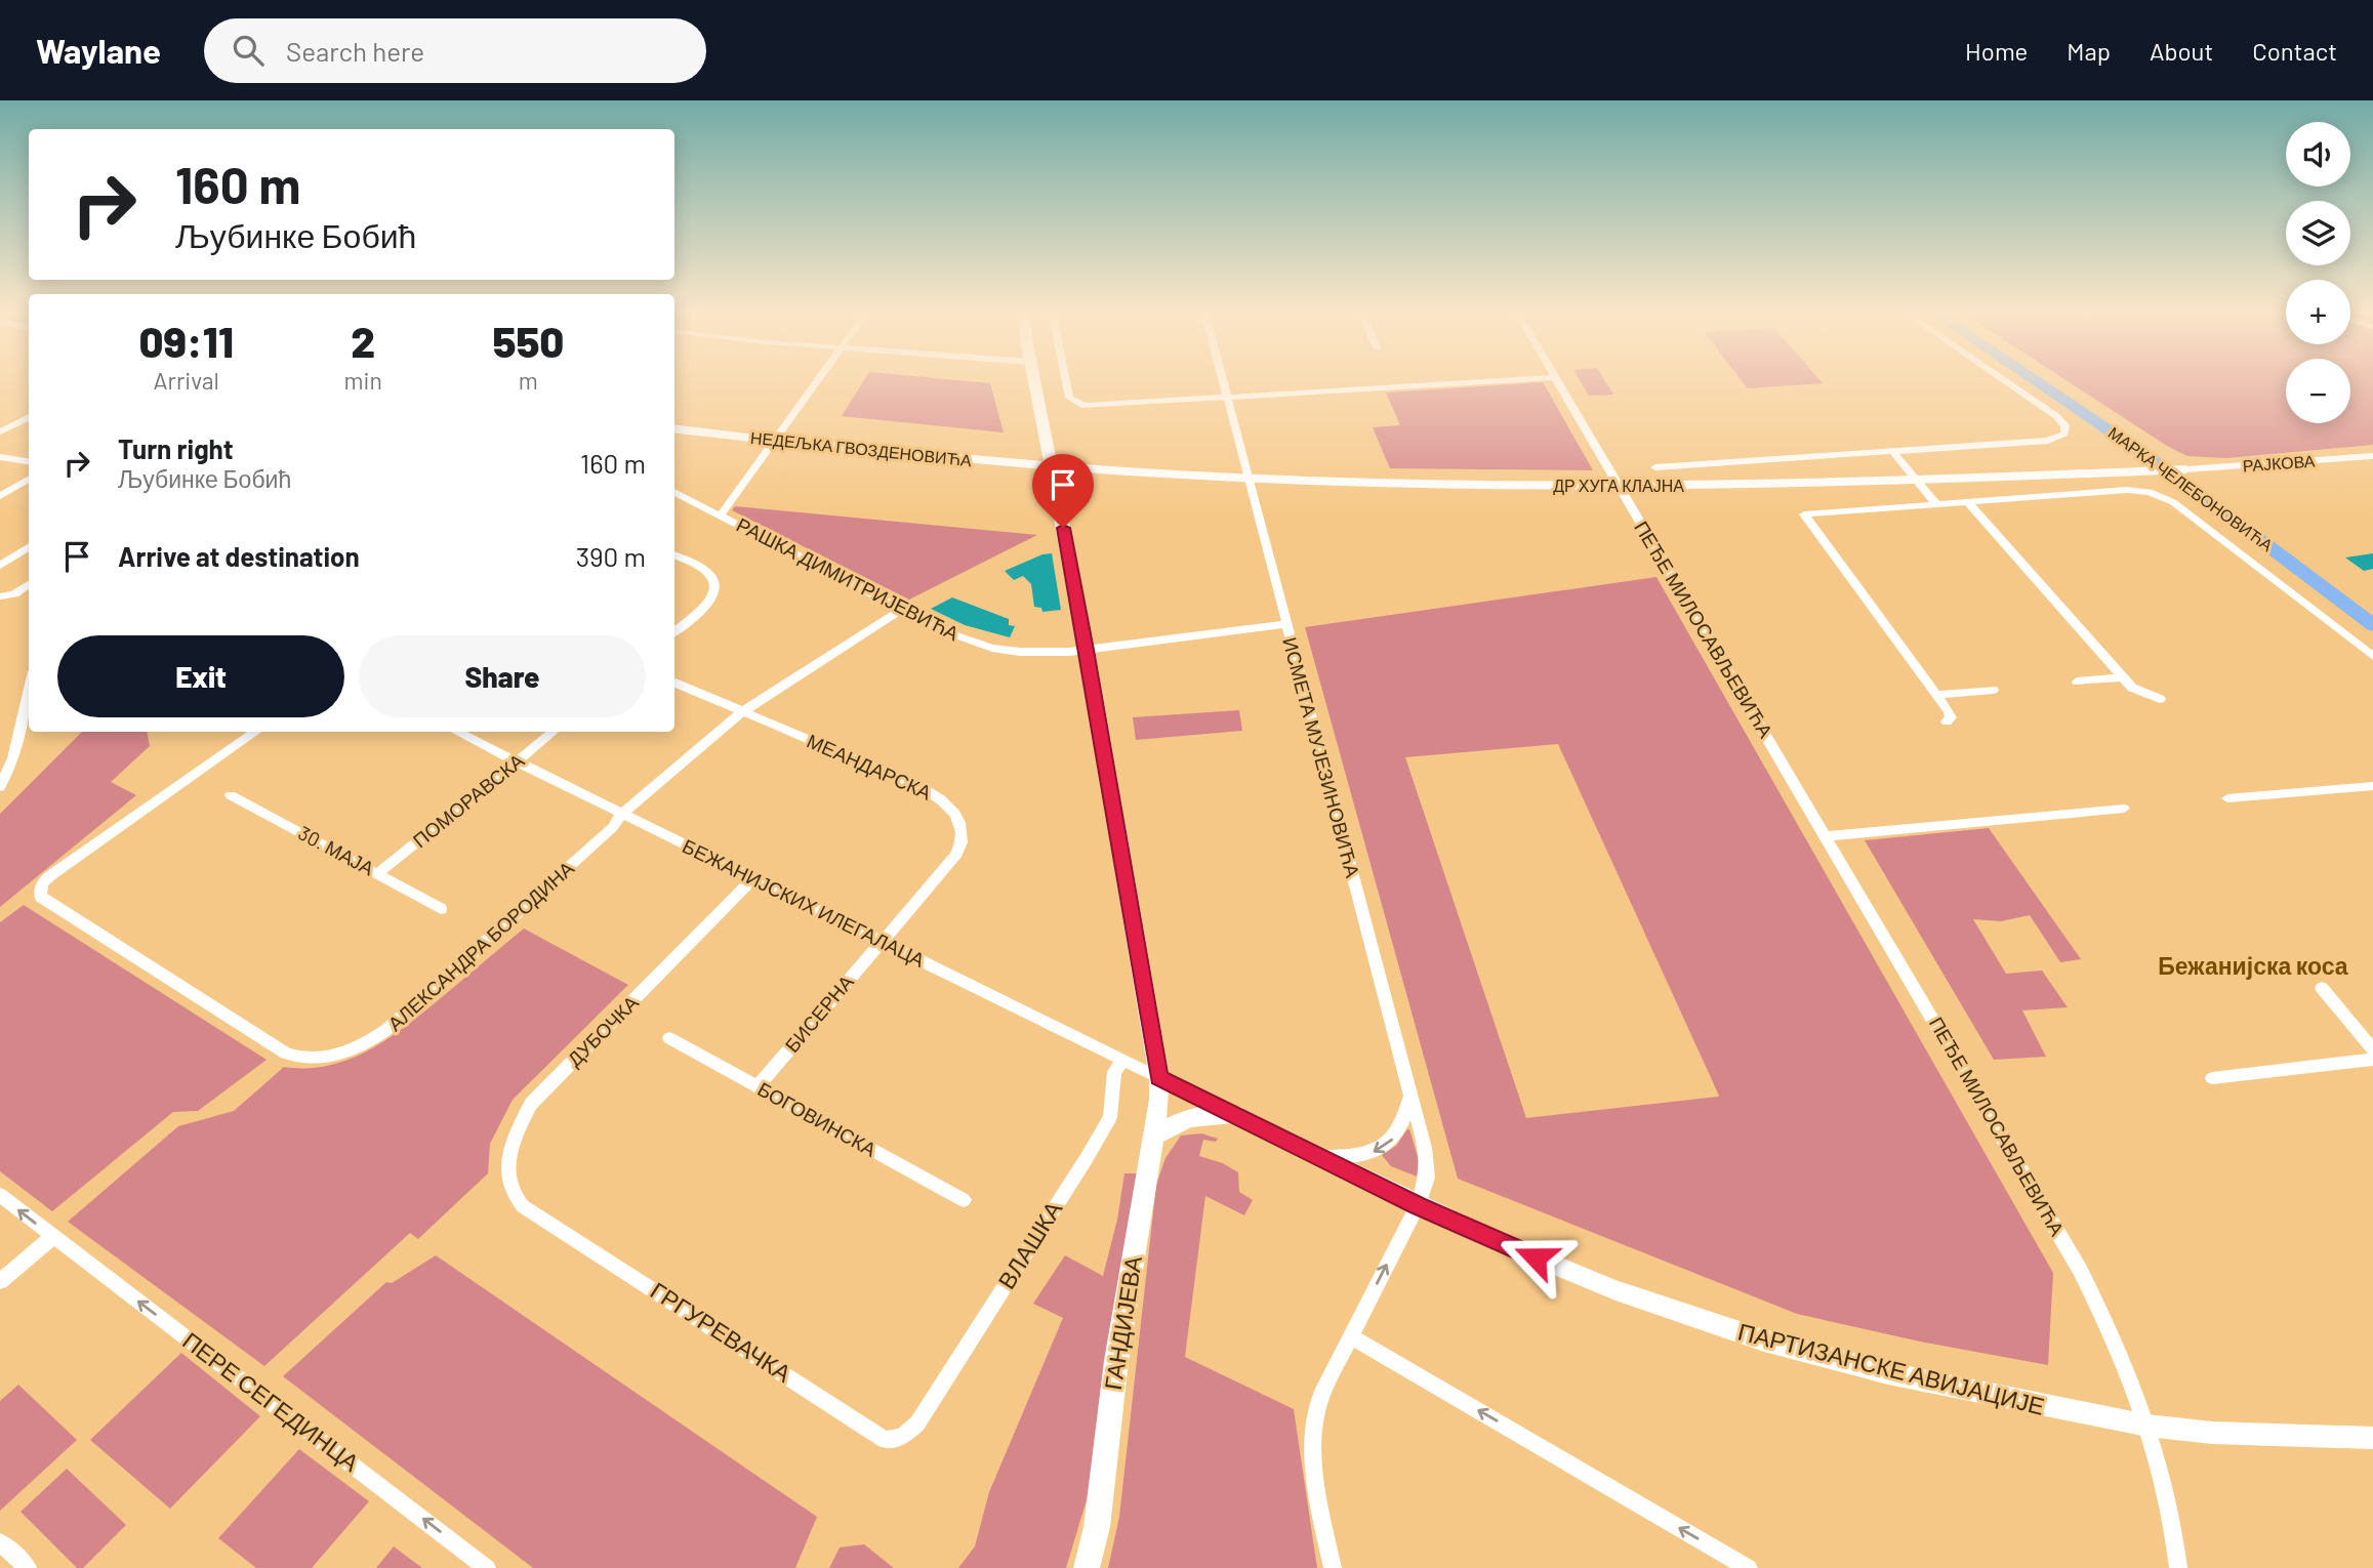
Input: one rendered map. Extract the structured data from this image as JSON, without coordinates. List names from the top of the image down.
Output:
{
  "streets": {
    "main road": [
      "НЕДЕЉКА ГВОЗДЕНОВИЋА",
      "ДР ХУГА КЛАЈНА",
      "МАРКА ЧЕЛЕБОНОВИЋА",
      "ГАНДИЈЕВА"
    ],
    "street": [
      "РАЈКОВА",
      "РАШКА ДИМИТРИЈЕВИЋА",
      "ПЕЂЕ МИЛОСАВЉЕВИЋА",
      "ИСМЕТА МУЈЕЗИНОВИЋА",
      "МЕАНДАРСКА",
      "ПОМОРАВСКА",
      "30. МАЈА",
      "БЕЖАНИЈСКИХ ИЛЕГАЛАЦА",
      "АЛЕКСАНДРА БОРОДИНА",
      "БИСЕРНА",
      "ДУБОЧКА",
      "БОГОВИНСКА",
      "ВЛАШКА",
      "ГРГУРЕВАЧКА",
      "ПАРТИЗАНСКЕ АВИЈАЦИЈЕ",
      "ПЕРЕ СЕГЕДИНЦА"
    ]
  },
  "crossings": [
    ["НЕДЕЉКА ГВОЗДЕНОВИЋА", "ДР ХУГА КЛАЈНА"],
    ["НЕДЕЉКА ГВОЗДЕНОВИЋА", "ГАНДИЈЕВА"],
    ["РАЈКОВА", "ДР ХУГА КЛАЈНА"],
    ["РАЈКОВА", "МАРКА ЧЕЛЕБОНОВИЋА"],
    ["ДР ХУГА КЛАЈНА", "МАРКА ЧЕЛЕБОНОВИЋА"],
    ["ДР ХУГА КЛАЈНА", "ПЕЂЕ МИЛОСАВЉЕВИЋА"],
    ["ДР ХУГА КЛАЈНА", "ИСМЕТА МУЈЕЗИНОВИЋА"],
    ["ДР ХУГА КЛАЈНА", "ГАНДИЈЕВА"],
    ["РАШКА ДИМИТРИЈЕВИЋА", "ИСМЕТА МУЈЕЗИНОВИЋА"],
    ["РАШКА ДИМИТРИЈЕВИЋА", "ГАНДИЈЕВА"],
    ["ПЕЂЕ МИЛОСАВЉЕВИЋА", "ПАРТИЗАНСКЕ АВИЈАЦИЈЕ"],
    ["ИСМЕТА МУЈЕЗИНОВИЋА", "ПАРТИЗАНСКЕ АВИЈАЦИЈЕ"],
    ["МЕАНДАРСКА", "БЕЖАНИЈСКИХ ИЛЕГАЛАЦА"],
    ["МЕАНДАРСКА", "БИСЕРНА"],
    ["ПОМОРАВСКА", "30. МАЈА"],
    ["ПОМОРАВСКА", "БЕЖАНИЈСКИХ ИЛЕГАЛАЦА"],
    ["БЕЖАНИЈСКИХ ИЛЕГАЛАЦА", "АЛЕКСАНДРА БОРОДИНА"],
    ["БЕЖАНИЈСКИХ ИЛЕГАЛАЦА", "БИСЕРНА"],
    ["БЕЖАНИЈСКИХ ИЛЕГАЛАЦА", "ДУБОЧКА"],
    ["БЕЖАНИЈСКИХ ИЛЕГАЛАЦА", "ВЛАШКА"],
    ["БЕЖАНИЈСКИХ ИЛЕГАЛАЦА", "ГАНДИЈЕВА"],
    ["БЕЖАНИЈСКИХ ИЛЕГАЛАЦА", "ПАРТИЗАНСКЕ АВИЈАЦИЈЕ"],
    ["БИСЕРНА", "БОГОВИНСКА"],
    ["ДУБОЧКА", "ГРГУРЕВАЧКА"],
    ["ВЛАШКА", "ГРГУРЕВАЧКА"],
    ["ГАНДИЈЕВА", "ПАРТИЗАНСКЕ АВИЈАЦИЈЕ"]
  ],
  "one_way": ["ПЕРЕ СЕГЕДИНЦА"],
  "districts": ["Бежанијска коса"],
  "page": {
    "header": "Waylane",
    "search": "Search here",
    "nav": [
      "Home",
      "Map",
      "About",
      "Contact"
    ],
    "map_buttons": ["+", "−"],
    "turn": ["160 m", "Љубинке Бобић"],
    "eta": [
      "09:11",
      "Arrival",
      "2",
      "min",
      "550",
      "m"
    ],
    "list": [
      {
        "name": "Turn right",
        "note": "Љубинке Бобић",
        "value": "160 m"
      },
      {
        "name": "Arrive at destination",
        "value": "390 m"
      }
    ],
    "buttons": ["Exit", "Share"]
  }
}
